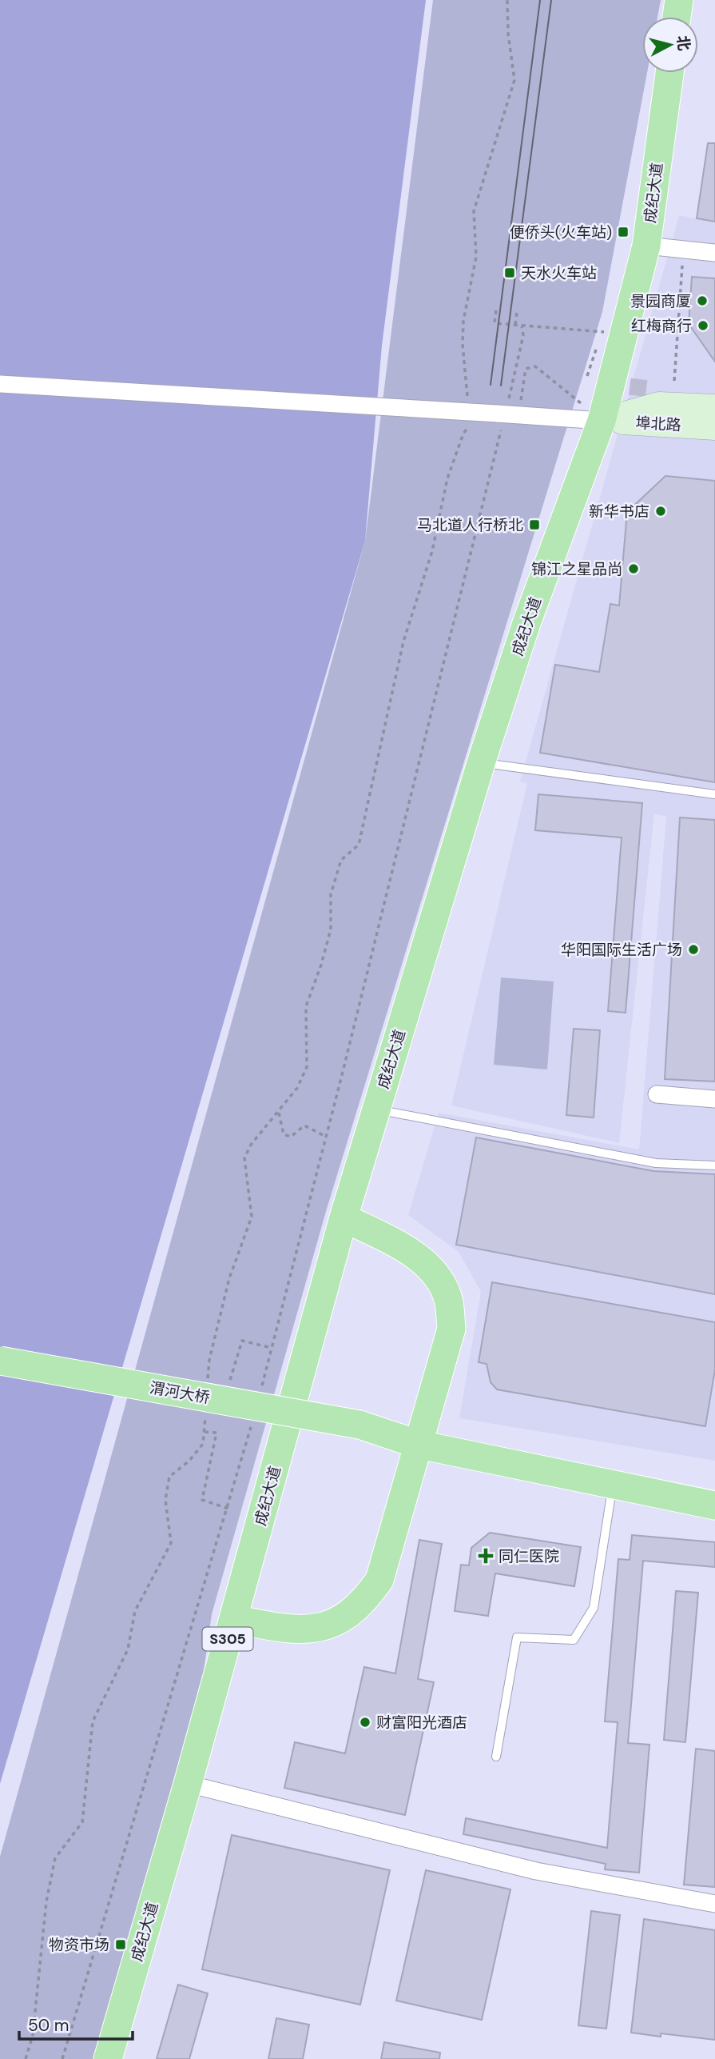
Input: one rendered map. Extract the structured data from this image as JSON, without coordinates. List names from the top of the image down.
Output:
{
  "streets": {
    "main road": [
      "成纪大道",
      "埠北路",
      "渭河大桥",
      "S305"
    ]
  },
  "crossings": [
    ["成纪大道", "埠北路"]
  ],
  "places": {
    "transit": [
      "便侨头(火车站)",
      "天水火车站",
      "马北道人行桥北",
      "物资市场"
    ],
    "other": [
      "景园商厦",
      "红梅商行",
      "新华书店",
      "锦江之星品尚",
      "华阳国际生活广场",
      "财富阳光酒店"
    ],
    "health": ["同仁医院"]
  },
  "scale_bar": "50 m",
  "north": "right"
}
